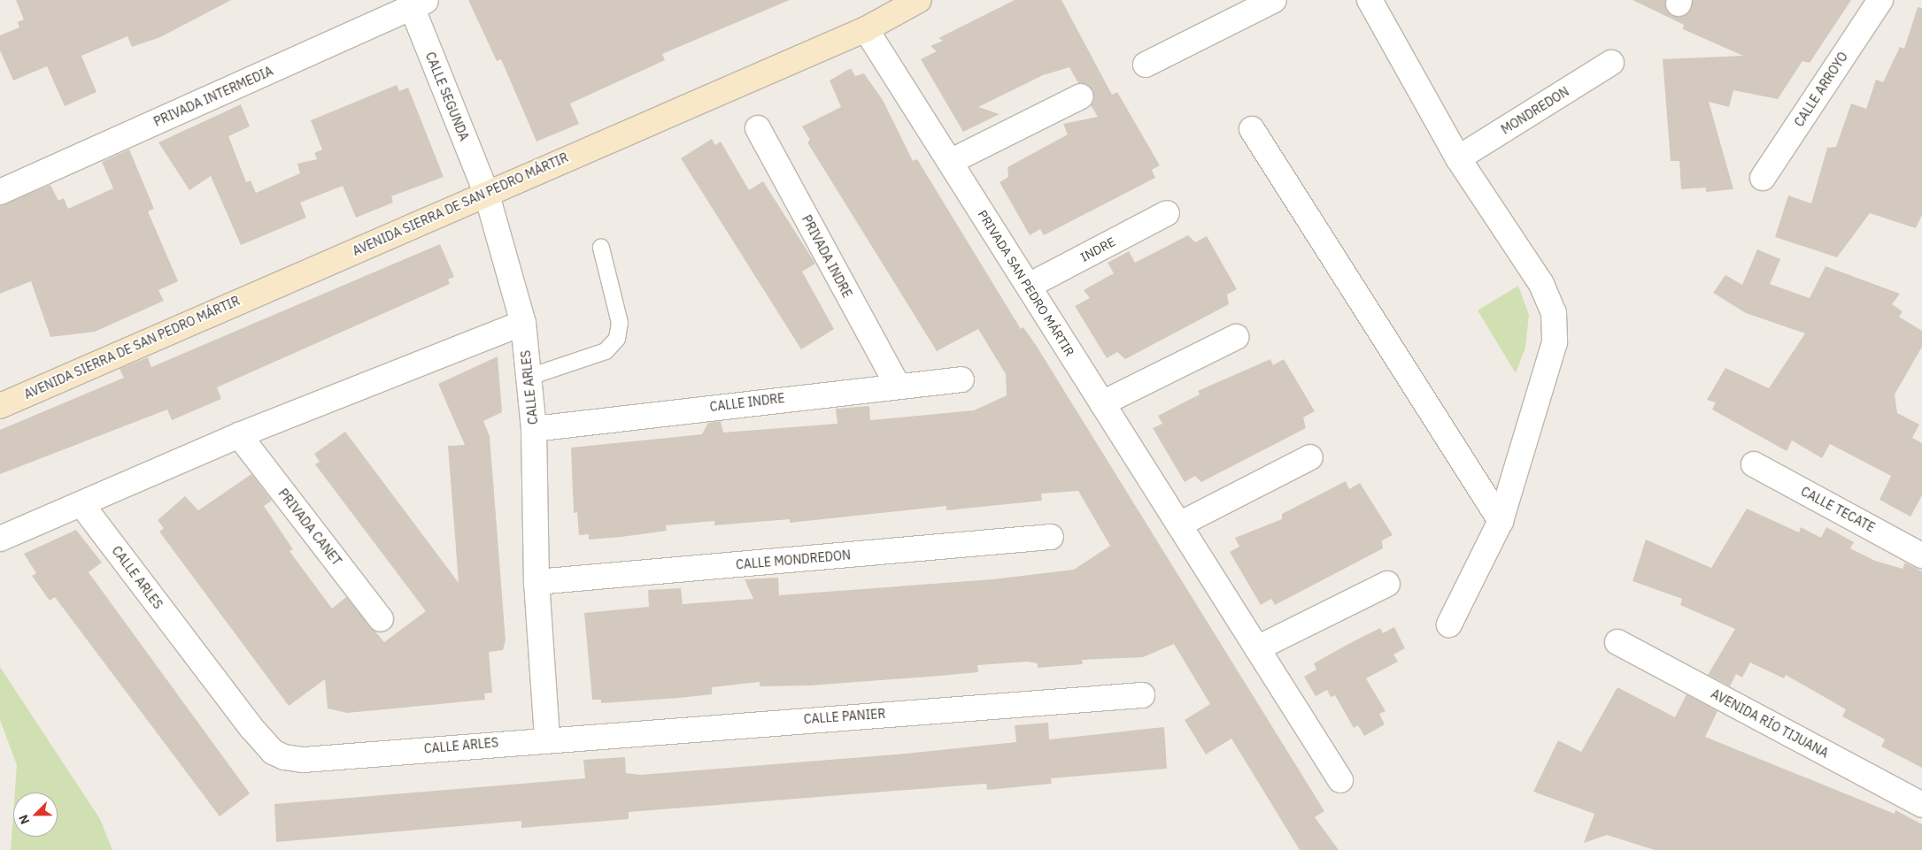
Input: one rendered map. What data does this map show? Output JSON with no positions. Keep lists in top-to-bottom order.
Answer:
{
  "streets": {
    "street": [
      "CALLE ARROYO",
      "PRIVADA INTERMEDIA",
      "CALLE SEGUNDA",
      "MONDREDON",
      "AVENIDA SIERRA DE SAN PEDRO MÁRTIR",
      "INDRE",
      "PRIVADA INDRE",
      "PRIVADA SAN PEDRO MÁRTIR",
      "CALLE ARLES",
      "CALLE INDRE",
      "CALLE TECATE",
      "PRIVADA CANET",
      "CALLE MONDREDON",
      "CALLE PANIER",
      "AVENIDA RÍO TIJUANA"
    ]
  },
  "crossings": [
    ["PRIVADA INTERMEDIA", "CALLE SEGUNDA"],
    ["CALLE SEGUNDA", "AVENIDA SIERRA DE SAN PEDRO MÁRTIR"],
    ["CALLE SEGUNDA", "CALLE ARLES"],
    ["AVENIDA SIERRA DE SAN PEDRO MÁRTIR", "PRIVADA SAN PEDRO MÁRTIR"],
    ["AVENIDA SIERRA DE SAN PEDRO MÁRTIR", "CALLE ARLES"],
    ["INDRE", "PRIVADA SAN PEDRO MÁRTIR"],
    ["PRIVADA INDRE", "CALLE INDRE"],
    ["CALLE ARLES", "CALLE INDRE"],
    ["CALLE ARLES", "CALLE MONDREDON"],
    ["CALLE ARLES", "CALLE PANIER"]
  ],
  "north": "bottom left"
}
